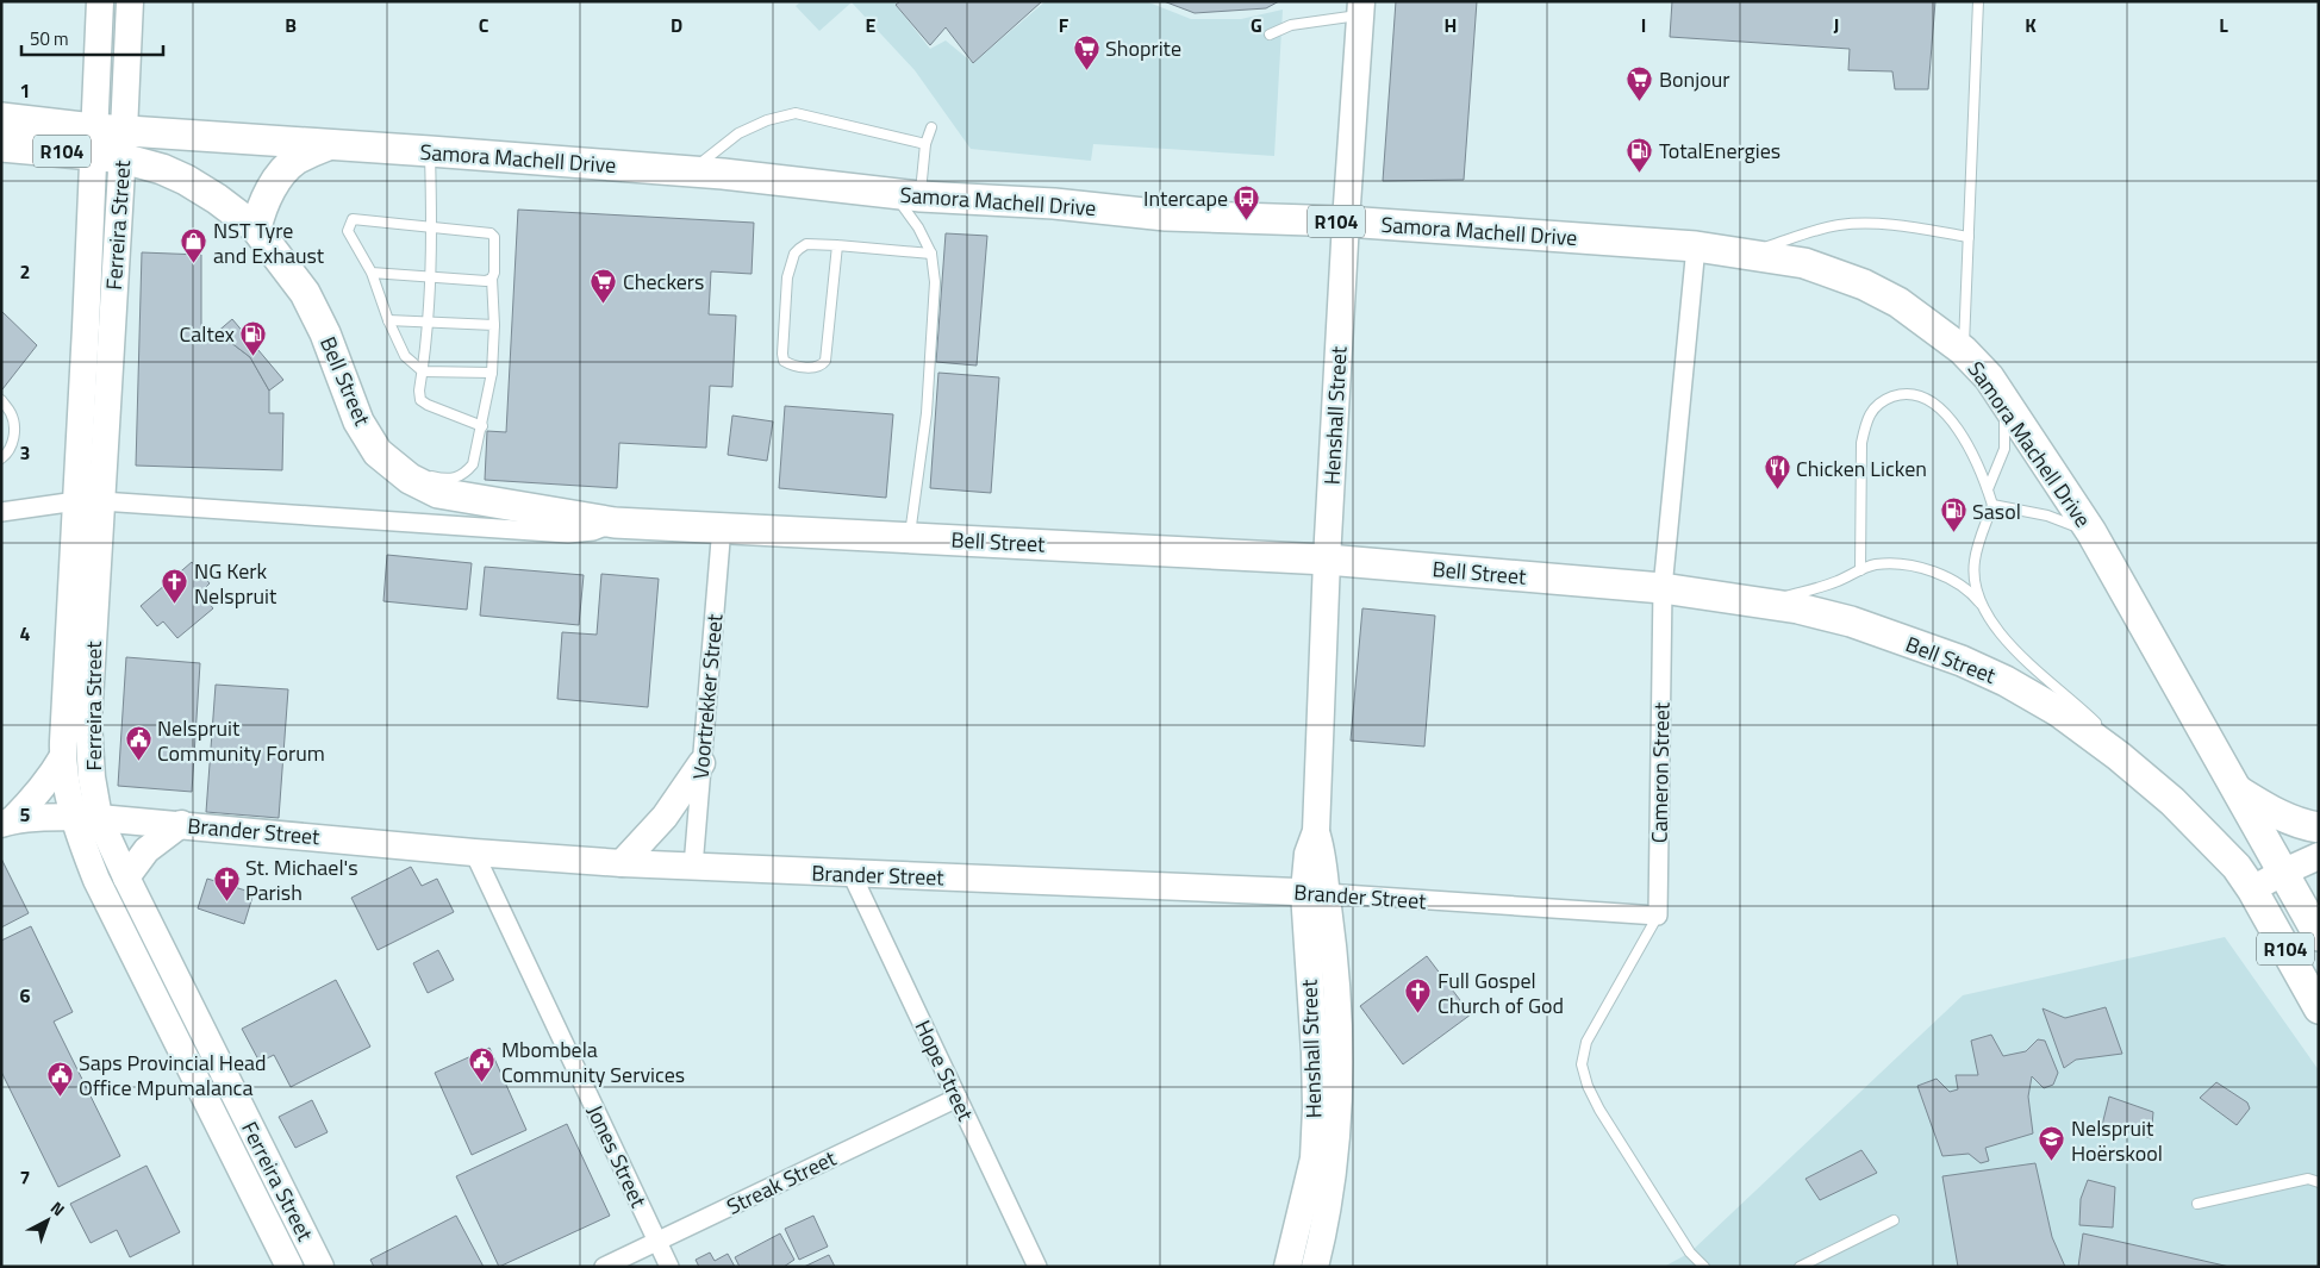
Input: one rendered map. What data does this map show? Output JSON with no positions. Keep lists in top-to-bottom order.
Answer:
{
  "streets": {
    "main road": ["R104", "Samora Machell Drive", "Bell Street"],
    "street": [
      "Ferreira Street",
      "Henshall Street",
      "Voortrekker Street",
      "Cameron Street",
      "Brander Street",
      "Hope Street",
      "Jones Street",
      "Streak Street"
    ]
  },
  "crossings": [
    ["R104", "Bell Street"],
    ["Samora Machell Drive", "Ferreira Street"],
    ["Samora Machell Drive", "Bell Street"],
    ["Samora Machell Drive", "Henshall Street"],
    ["Samora Machell Drive", "Cameron Street"],
    ["Ferreira Street", "Bell Street"],
    ["Ferreira Street", "Brander Street"],
    ["Bell Street", "Henshall Street"],
    ["Bell Street", "Voortrekker Street"],
    ["Bell Street", "Cameron Street"],
    ["Henshall Street", "Brander Street"],
    ["Voortrekker Street", "Brander Street"],
    ["Cameron Street", "Brander Street"],
    ["Brander Street", "Hope Street"],
    ["Brander Street", "Jones Street"],
    ["Hope Street", "Streak Street"],
    ["Jones Street", "Streak Street"]
  ],
  "places": {
    "supermarket": ["Shoprite", "Bonjour", "Checkers"],
    "fuel station": ["TotalEnergies", "Caltex", "Sasol"],
    "bus stop": ["Intercape"],
    "shop": ["NST Tyre and Exhaust"],
    "restaurant": ["Chicken Licken"],
    "church": ["NG Kerk Nelspruit", "St. Michael's Parish", "Full Gospel Church of God"],
    "public building": ["Nelspruit Community Forum", "Mbombela Community Services", "Saps Provincial Head Office Mpumalanca"],
    "school or university": ["Nelspruit Hoërskool"]
  },
  "scale_bar": "50 m",
  "north": "top right",
  "grid": {
    "columns": [
      "B",
      "C",
      "D",
      "E",
      "F",
      "G",
      "H",
      "I",
      "J",
      "K",
      "L"
    ],
    "rows": [
      "1",
      "2",
      "3",
      "4",
      "5",
      "6",
      "7"
    ]
  }
}
